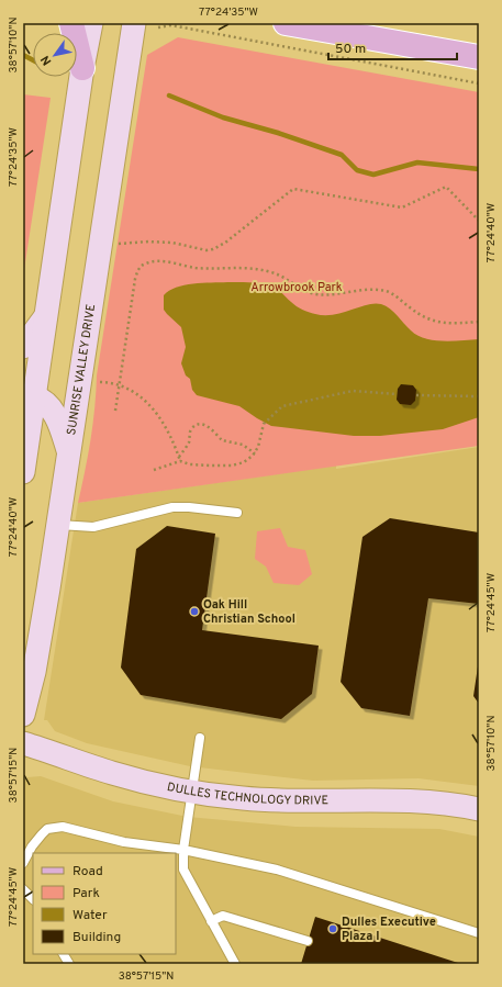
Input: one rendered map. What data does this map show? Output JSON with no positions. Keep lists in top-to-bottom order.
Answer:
{
  "streets": {
    "main road": ["SUNRISE VALLEY DRIVE", "DULLES TECHNOLOGY DRIVE"]
  },
  "parks": ["Arrowbrook Park"],
  "places": ["Oak Hill Christian School", "Dulles Executive Plaza I"],
  "legend": [
    "Road",
    "Park",
    "Water",
    "Building"
  ],
  "scale_bar": "50 m",
  "north": "bottom left",
  "coordinates": [
    "77°24'35\"W",
    "38°57'10\"N",
    "77°24'40\"W",
    "77°24'45\"W",
    "38°57'15\"N"
  ]
}
